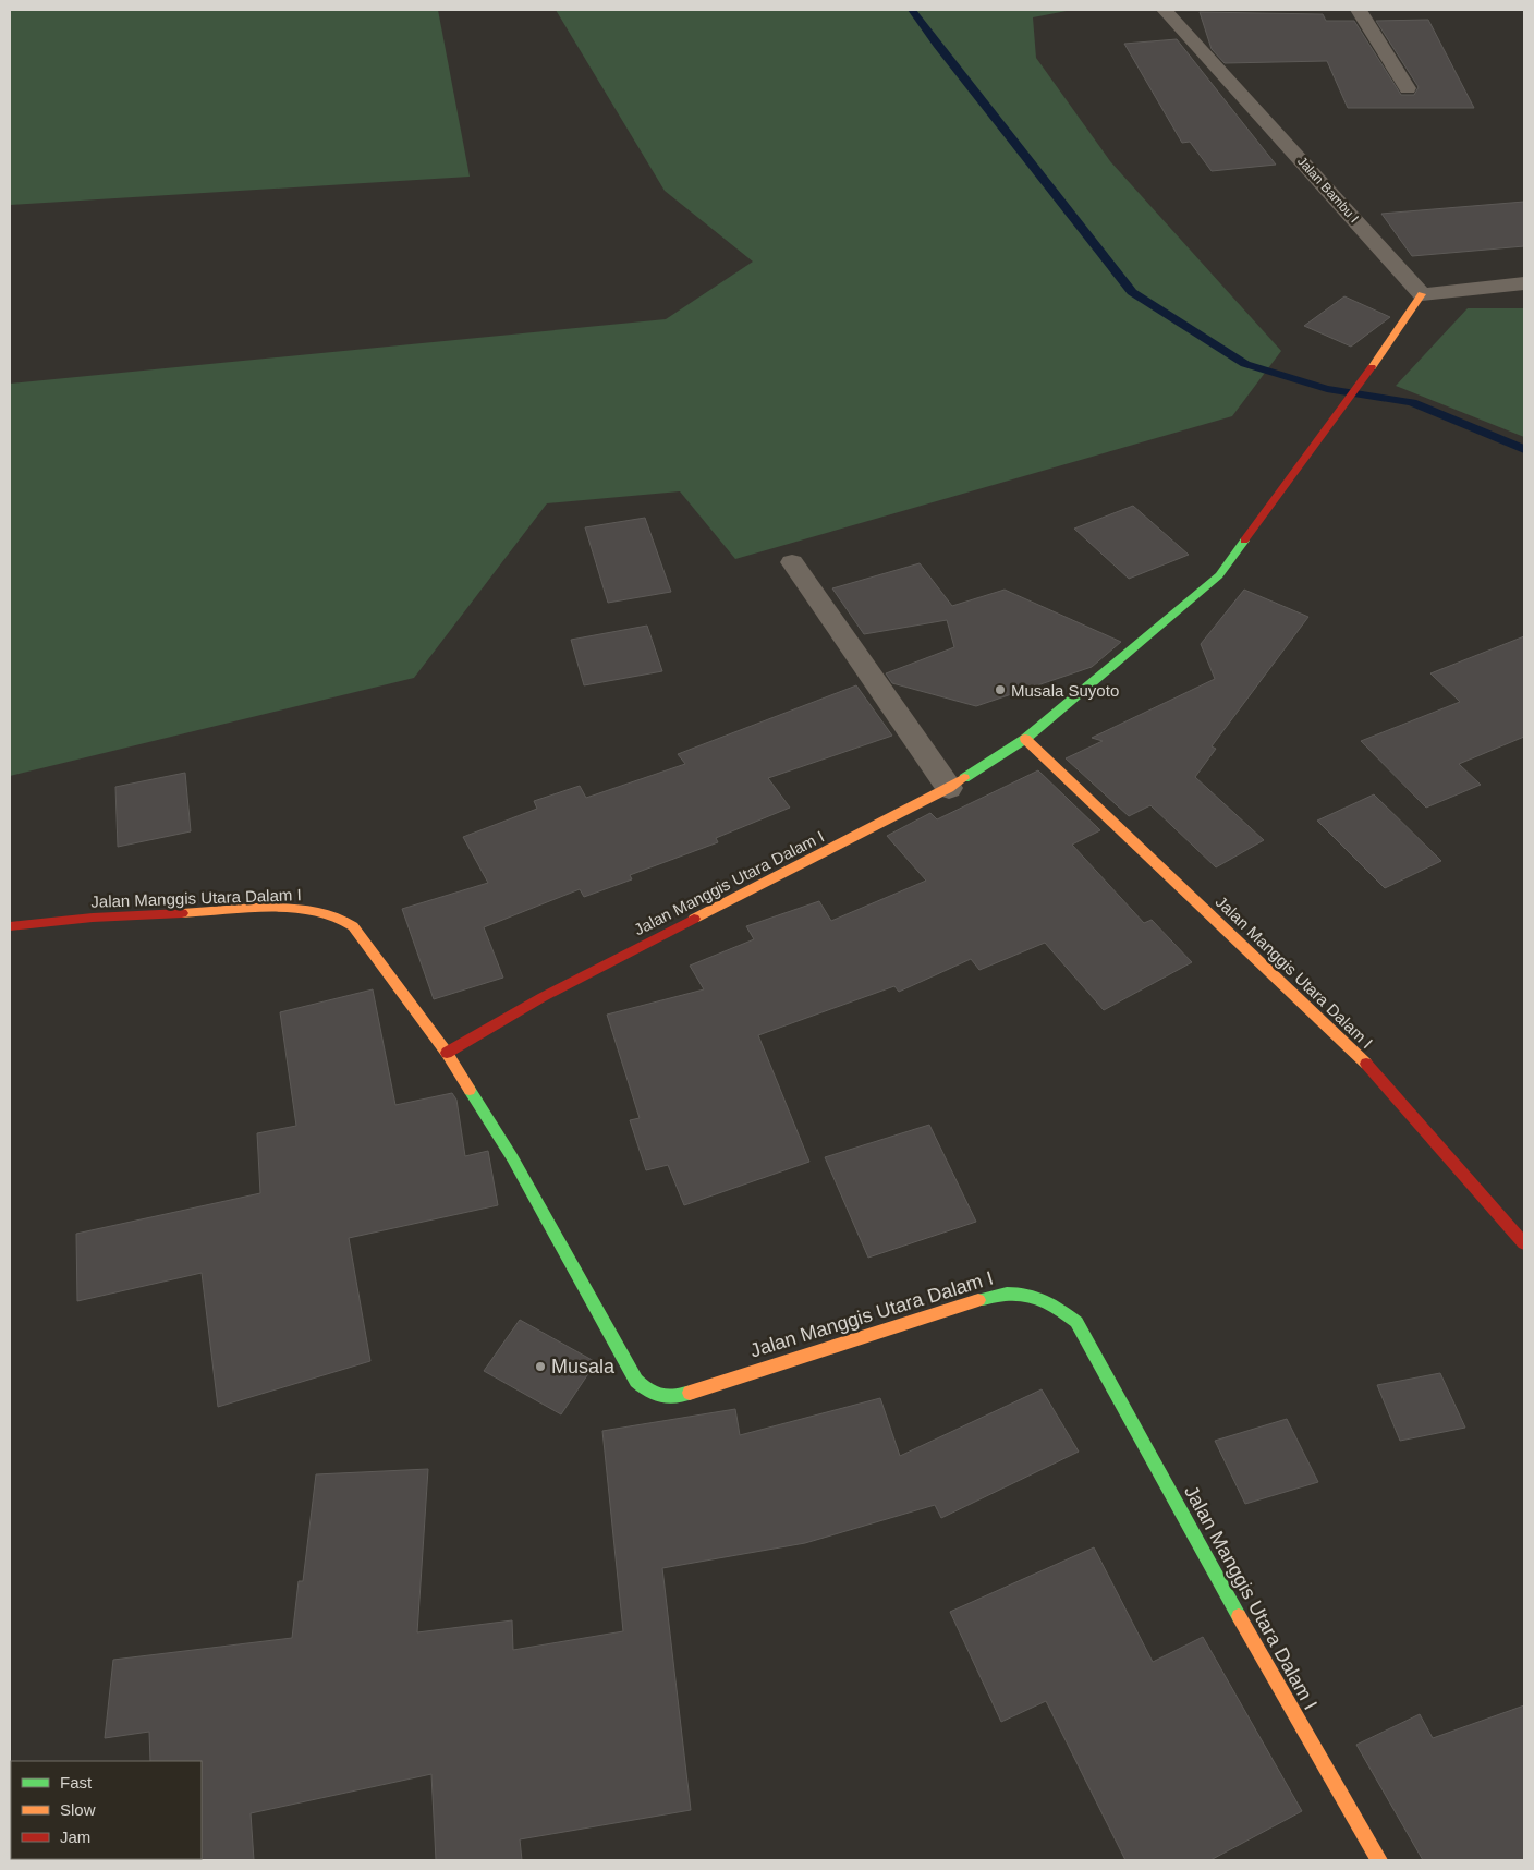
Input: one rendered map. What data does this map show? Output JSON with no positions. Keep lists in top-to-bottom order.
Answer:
{
  "streets": {
    "street": ["Jalan Bambu I", "Jalan Manggis Utara Dalam I"]
  },
  "crossings": [
    ["Jalan Bambu I", "Jalan Manggis Utara Dalam I"]
  ],
  "places": ["Musala Suyoto", "Musala"],
  "legend": ["Fast", "Slow", "Jam"]
}
